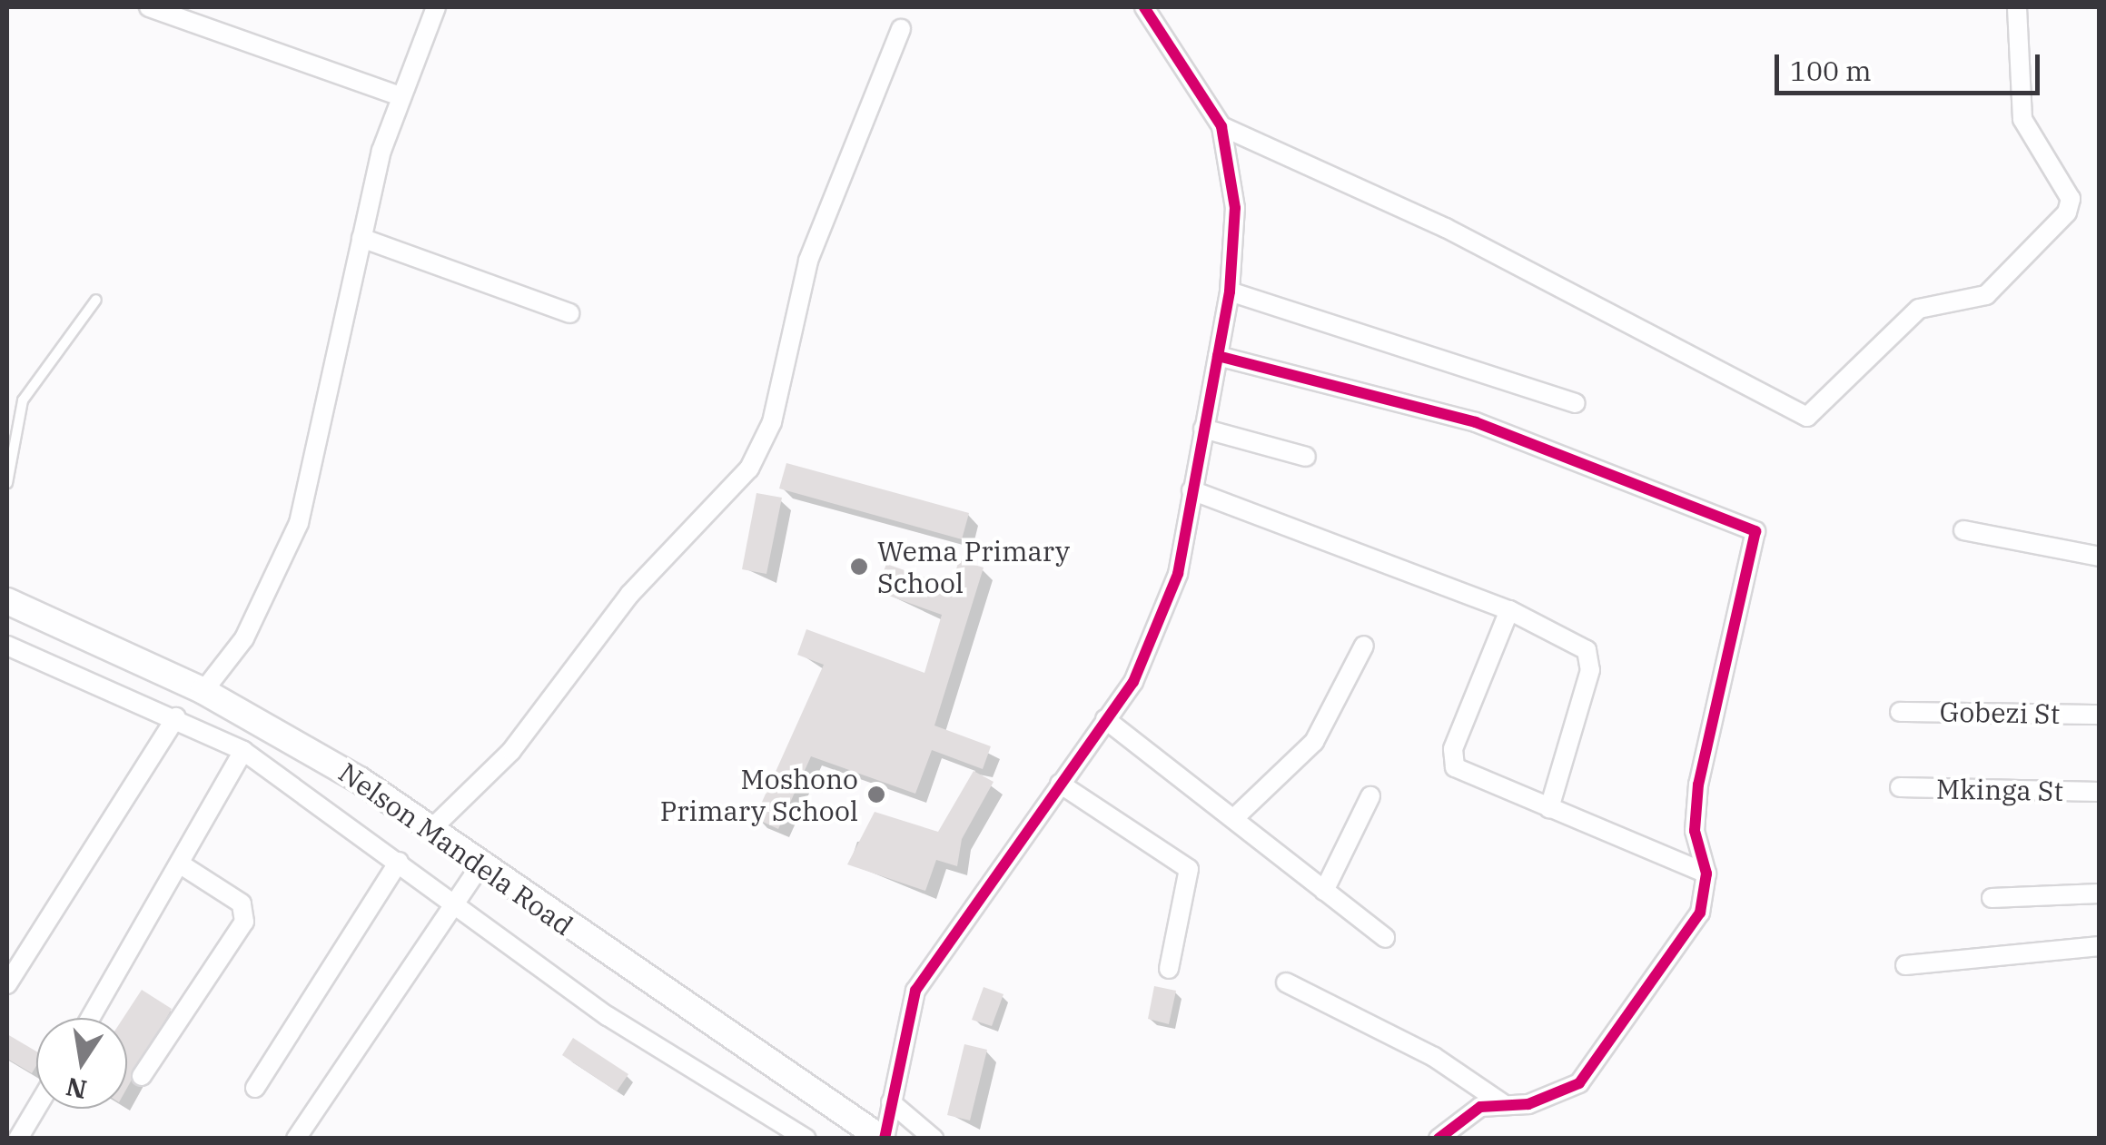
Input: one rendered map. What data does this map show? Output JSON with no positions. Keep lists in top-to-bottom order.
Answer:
{
  "streets": {
    "main road": ["Nelson Mandela Road"],
    "street": ["Gobezi St", "Mkinga St"]
  },
  "places": ["Wema Primary School", "Moshono Primary School"],
  "scale_bar": "100 m",
  "north": "bottom"
}
